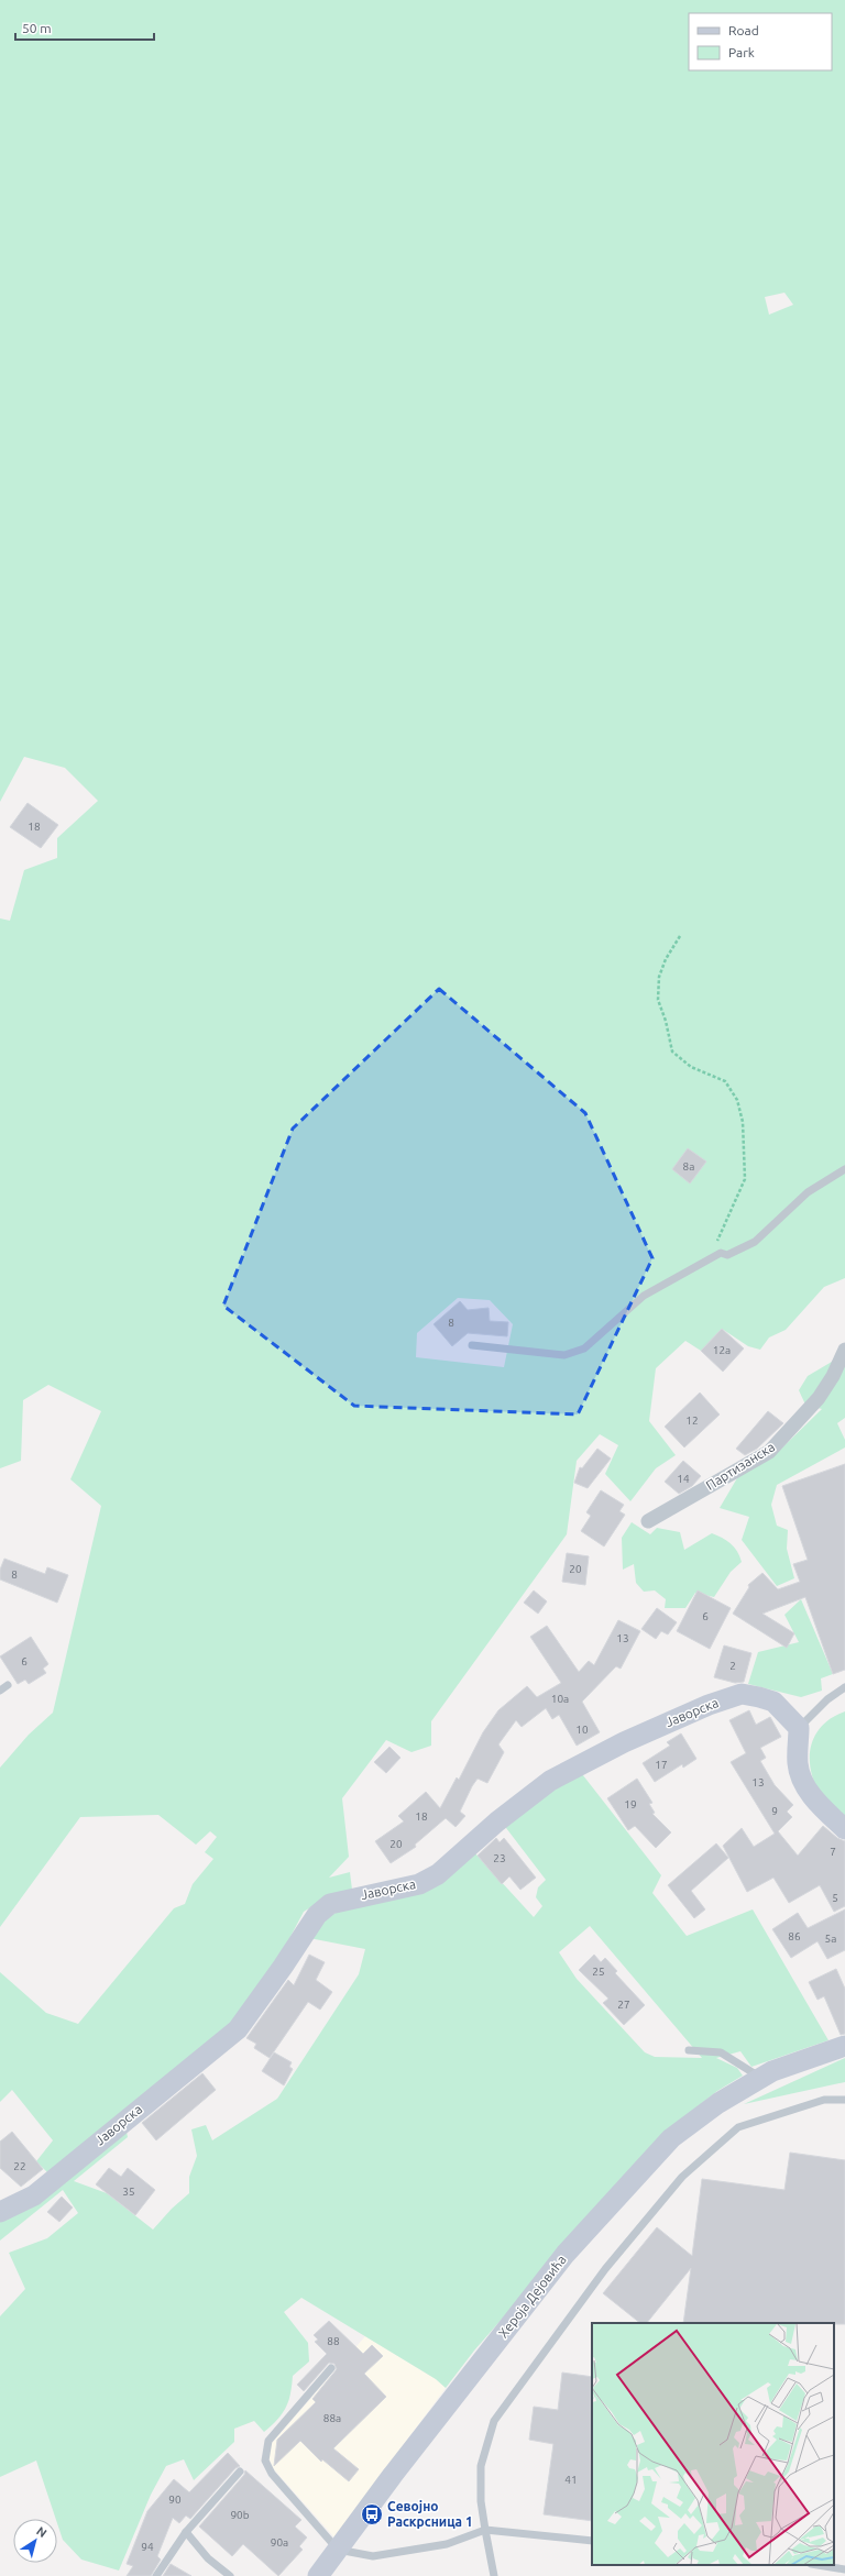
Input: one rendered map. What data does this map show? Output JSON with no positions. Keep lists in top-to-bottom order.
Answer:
{
  "streets": {
    "street": ["Партизанска", "Јаворска", "Хероја Дејовића"]
  },
  "places": {
    "bus stop": ["Севојно Раскрсница 1"]
  },
  "house_numbers": [
    "18",
    "8a",
    "8",
    "12a",
    "12",
    "14",
    "20",
    "8",
    "6",
    "13",
    "6",
    "2",
    "10a",
    "10",
    "17",
    "13",
    "19",
    "9",
    "18",
    "20",
    "7",
    "23",
    "5",
    "86",
    "5a",
    "25",
    "27",
    "22",
    "35",
    "88",
    "88a",
    "41",
    "90",
    "90b",
    "90a",
    "94"
  ],
  "legend": ["Road", "Park"],
  "scale_bar": "50 m",
  "north": "top right"
}
